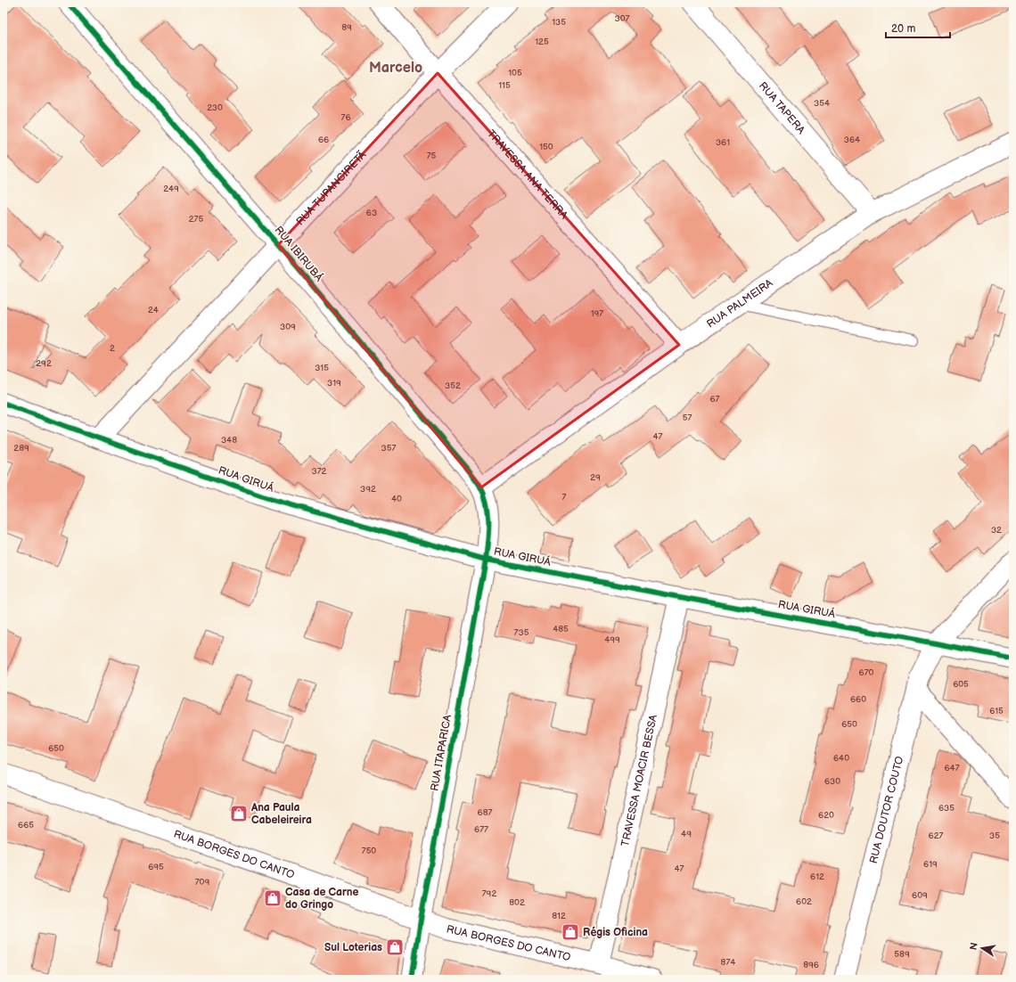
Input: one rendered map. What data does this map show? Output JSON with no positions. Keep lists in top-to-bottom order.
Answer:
{
  "streets": {
    "street": [
      "RUA TAPERA",
      "TRAVESSA ANA TERRA",
      "RUA TUPANCIRETÃ",
      "RUA IBIRUBÁ",
      "RUA PALMEIRA",
      "RUA GIRUÁ",
      "RUA ITAPARICA",
      "TRAVESSA MOACIR BESSA",
      "RUA DOUTOR COUTO",
      "RUA BORGES DO CANTO"
    ]
  },
  "crossings": [
    ["RUA TAPERA", "RUA PALMEIRA"],
    ["TRAVESSA ANA TERRA", "RUA TUPANCIRETÃ"],
    ["TRAVESSA ANA TERRA", "RUA PALMEIRA"],
    ["RUA TUPANCIRETÃ", "RUA IBIRUBÁ"],
    ["RUA TUPANCIRETÃ", "RUA GIRUÁ"],
    ["RUA IBIRUBÁ", "RUA PALMEIRA"],
    ["RUA IBIRUBÁ", "RUA ITAPARICA"],
    ["RUA GIRUÁ", "RUA ITAPARICA"],
    ["RUA GIRUÁ", "TRAVESSA MOACIR BESSA"],
    ["RUA GIRUÁ", "RUA DOUTOR COUTO"],
    ["RUA ITAPARICA", "RUA BORGES DO CANTO"],
    ["TRAVESSA MOACIR BESSA", "RUA BORGES DO CANTO"]
  ],
  "districts": ["Marcelo"],
  "places": {
    "shop": [
      "Ana Paula Cabeleireira",
      "Casa de Carne do Gringo",
      "Régis Oficina",
      "Sul Loterias"
    ]
  },
  "house_numbers": [
    "307",
    "135",
    "89",
    "125",
    "105",
    "115",
    "354",
    "230",
    "76",
    "66",
    "364",
    "361",
    "150",
    "75",
    "249",
    "63",
    "275",
    "24",
    "197",
    "309",
    "2",
    "292",
    "315",
    "319",
    "352",
    "67",
    "57",
    "47",
    "348",
    "289",
    "357",
    "372",
    "29",
    "392",
    "7",
    "40",
    "32",
    "485",
    "735",
    "499",
    "670",
    "605",
    "660",
    "615",
    "650",
    "650",
    "640",
    "647",
    "630",
    "635",
    "687",
    "620",
    "665",
    "677",
    "49",
    "627",
    "35",
    "750",
    "619",
    "695",
    "47",
    "612",
    "709",
    "792",
    "609",
    "602",
    "802",
    "812",
    "589",
    "874",
    "896"
  ],
  "scale_bar": "20 m",
  "north": "left"
}
